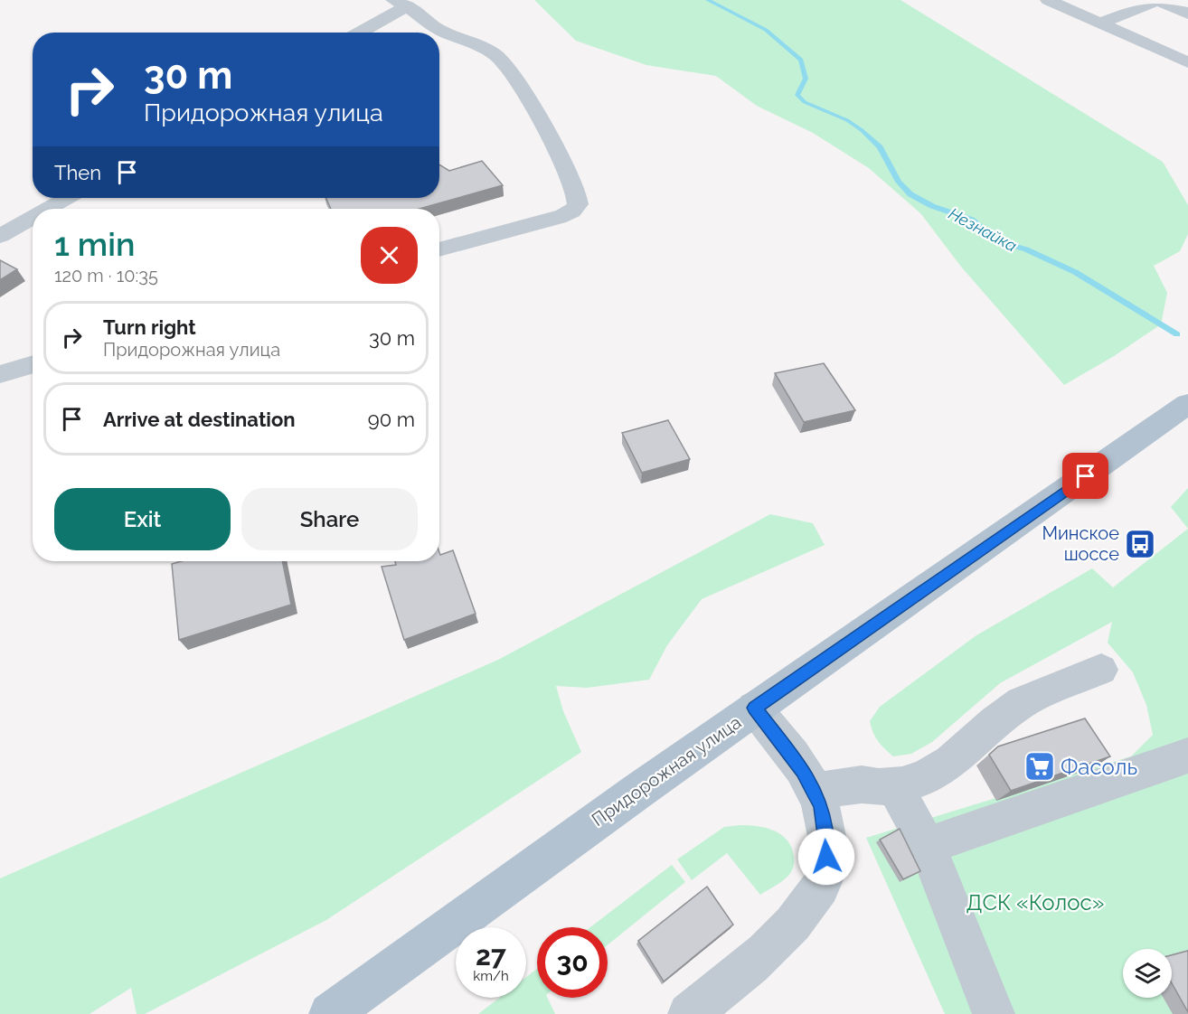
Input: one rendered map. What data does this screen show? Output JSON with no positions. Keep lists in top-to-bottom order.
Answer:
{
  "streets": {
    "main road": ["Придорожная улица"]
  },
  "water": ["Незнайка"],
  "parks": ["ДСК «Колос»"],
  "places": {
    "bus stop": ["Минское шоссе"],
    "supermarket": ["Фасоль"]
  },
  "page": {
    "turn": ["30 m", "Придорожная улица"],
    "then": "Then",
    "heading": ["1 min", "120 m · 10:35"],
    "list": [
      {
        "name": "Turn right",
        "note": "Придорожная улица",
        "value": "30 m"
      },
      {
        "name": "Arrive at destination",
        "value": "90 m"
      }
    ],
    "buttons": ["Exit", "Share"],
    "speed": "27 km/h",
    "limit": "30"
  }
}
